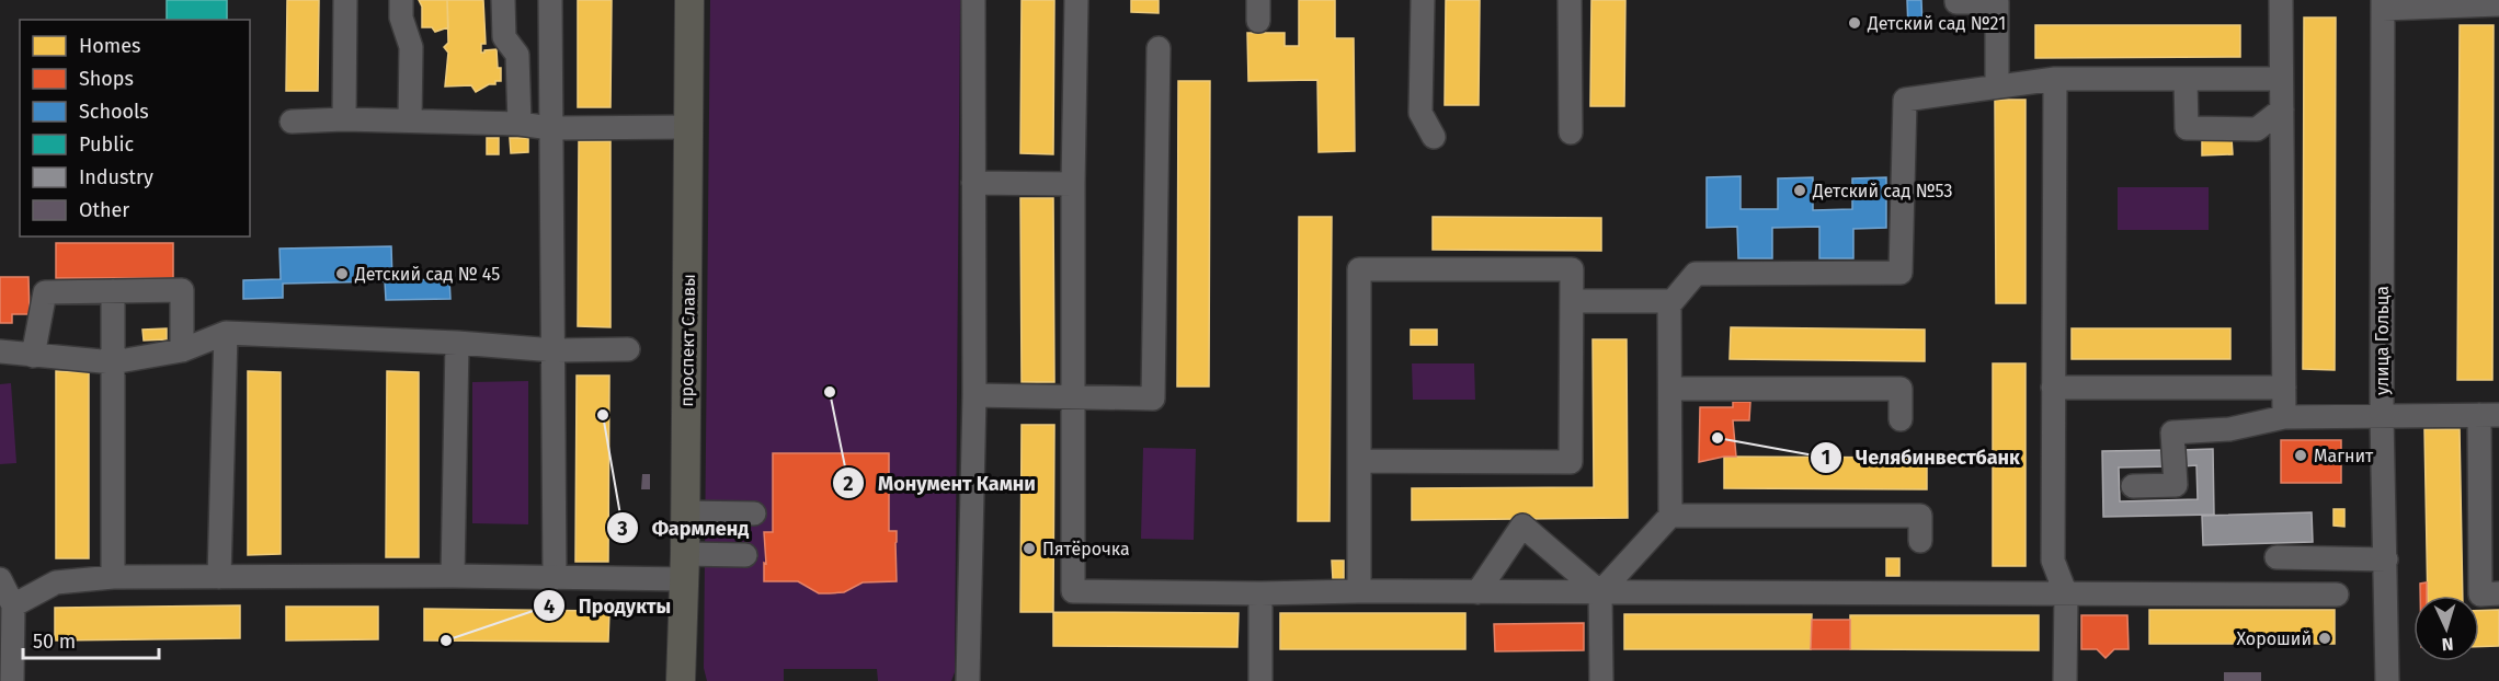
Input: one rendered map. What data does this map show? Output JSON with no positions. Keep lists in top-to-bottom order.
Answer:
{
  "streets": {
    "main road": ["проспект Славы"],
    "street": ["улица Гольца"]
  },
  "places": [
    "Детский сад №21",
    "Детский сад №53",
    "Детский сад № 45",
    "Монумент Камни",
    "Фармленд",
    "Челябинвестбанк",
    "Магнит",
    "Пятёрочка",
    "Хороший",
    "Продукты"
  ],
  "legend": [
    "Homes",
    "Shops",
    "Schools",
    "Public",
    "Industry",
    "Other"
  ],
  "scale_bar": "50 m",
  "north": "bottom"
}
